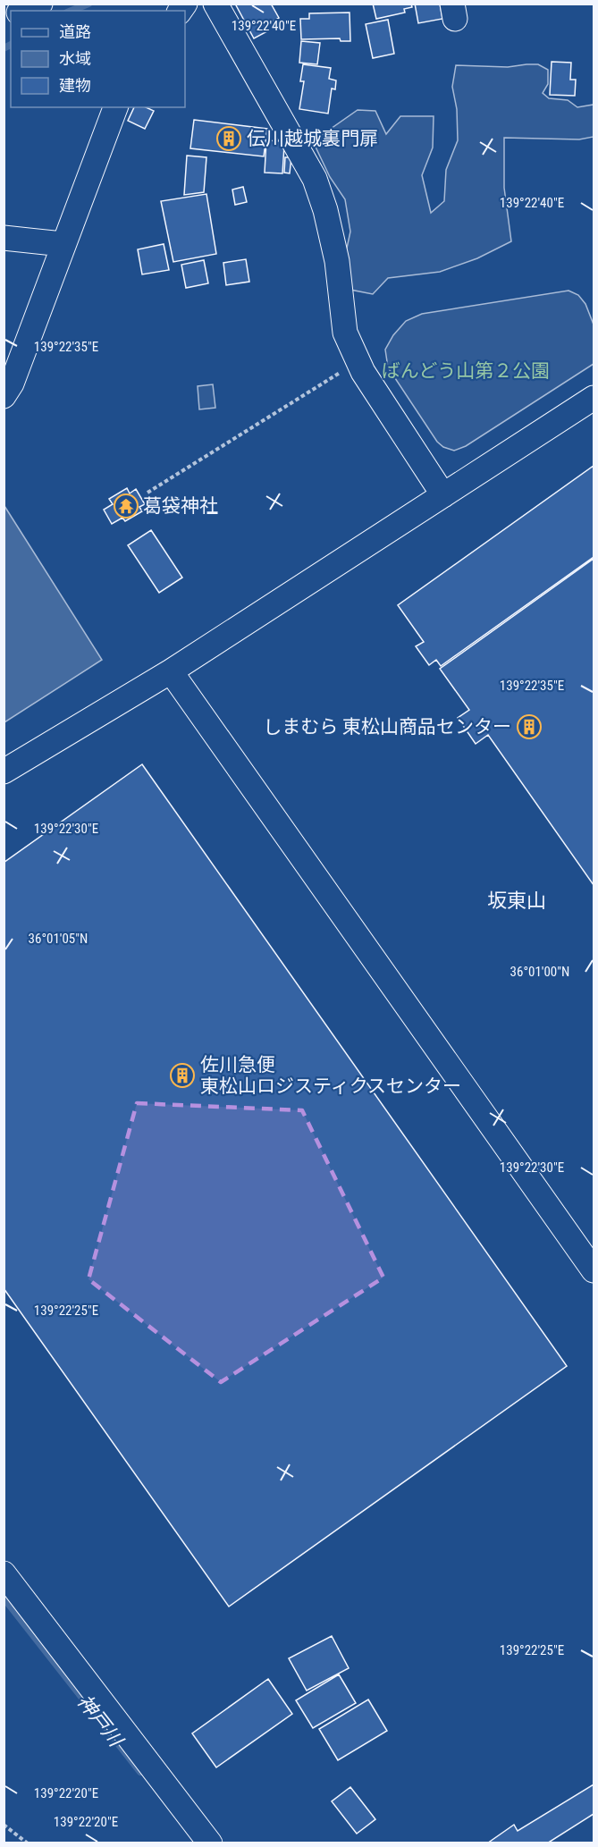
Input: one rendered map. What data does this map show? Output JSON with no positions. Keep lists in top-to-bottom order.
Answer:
{
  "districts": ["坂東山"],
  "water": ["神戸川"],
  "parks": ["ばんどう山第２公園"],
  "places": {
    "building": ["伝川越城裏門扉", "しまむら 東松山商品センター", "佐川急便 東松山ロジスティクスセンター"],
    "temple": ["葛袋神社"]
  },
  "legend": ["道路", "水域", "建物"],
  "coordinates": [
    "139°22'40\"E",
    "139°22'35\"E",
    "139°22'30\"E",
    "36°01'05\"N",
    "36°01'00\"N",
    "139°22'25\"E",
    "139°22'20\"E"
  ]
}
